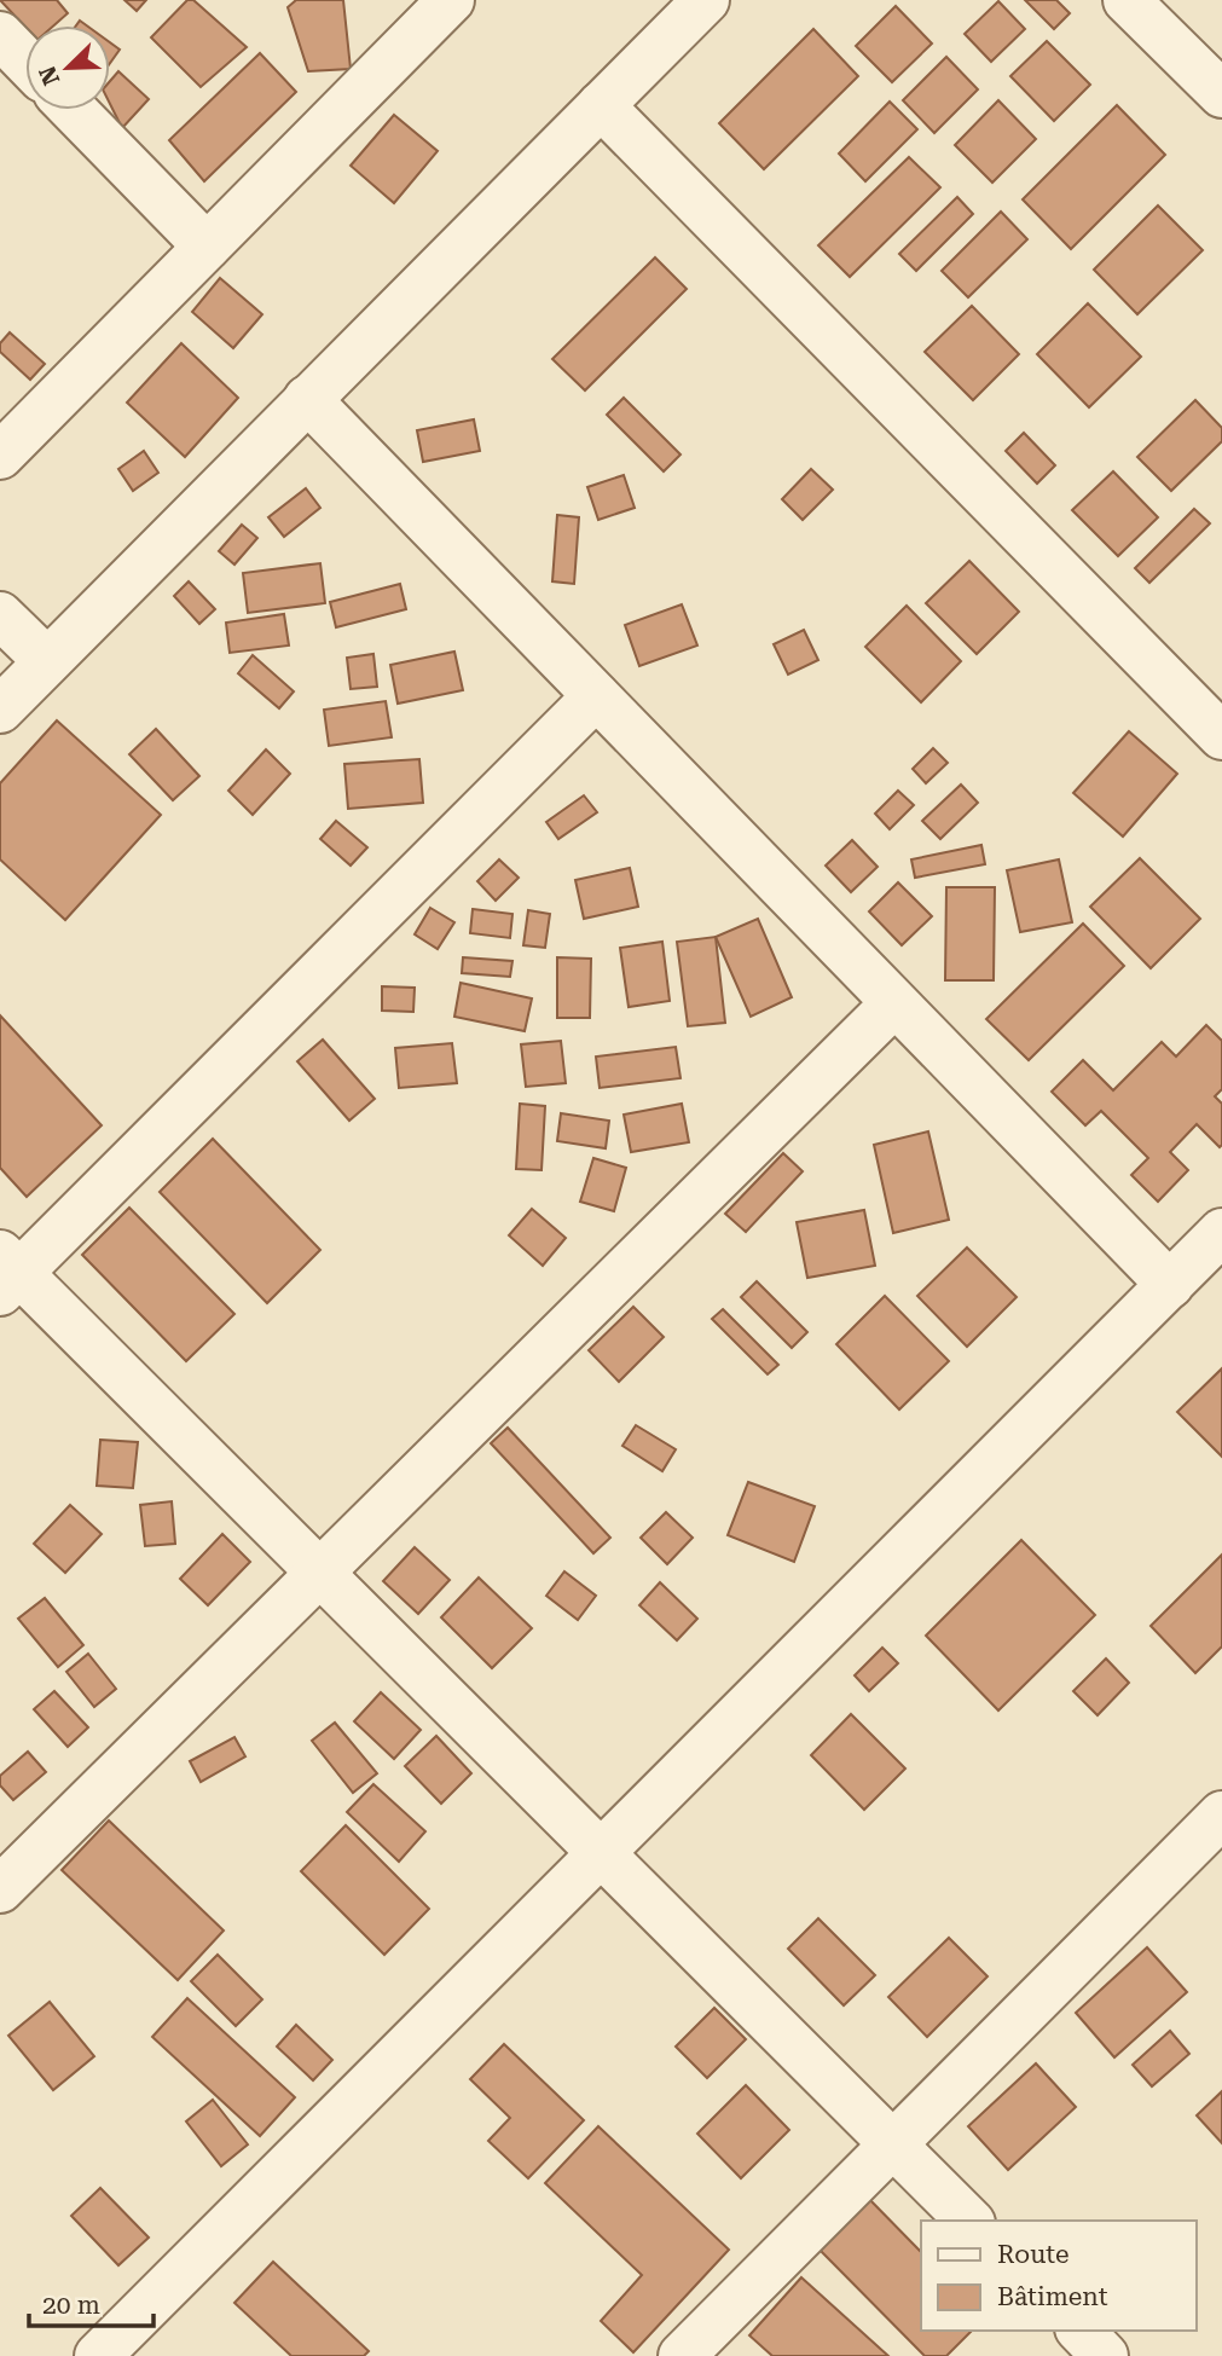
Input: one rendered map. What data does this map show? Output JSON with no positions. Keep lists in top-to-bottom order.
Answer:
{
  "legend": ["Route", "Bâtiment"],
  "scale_bar": "20 m",
  "north": "bottom left"
}
